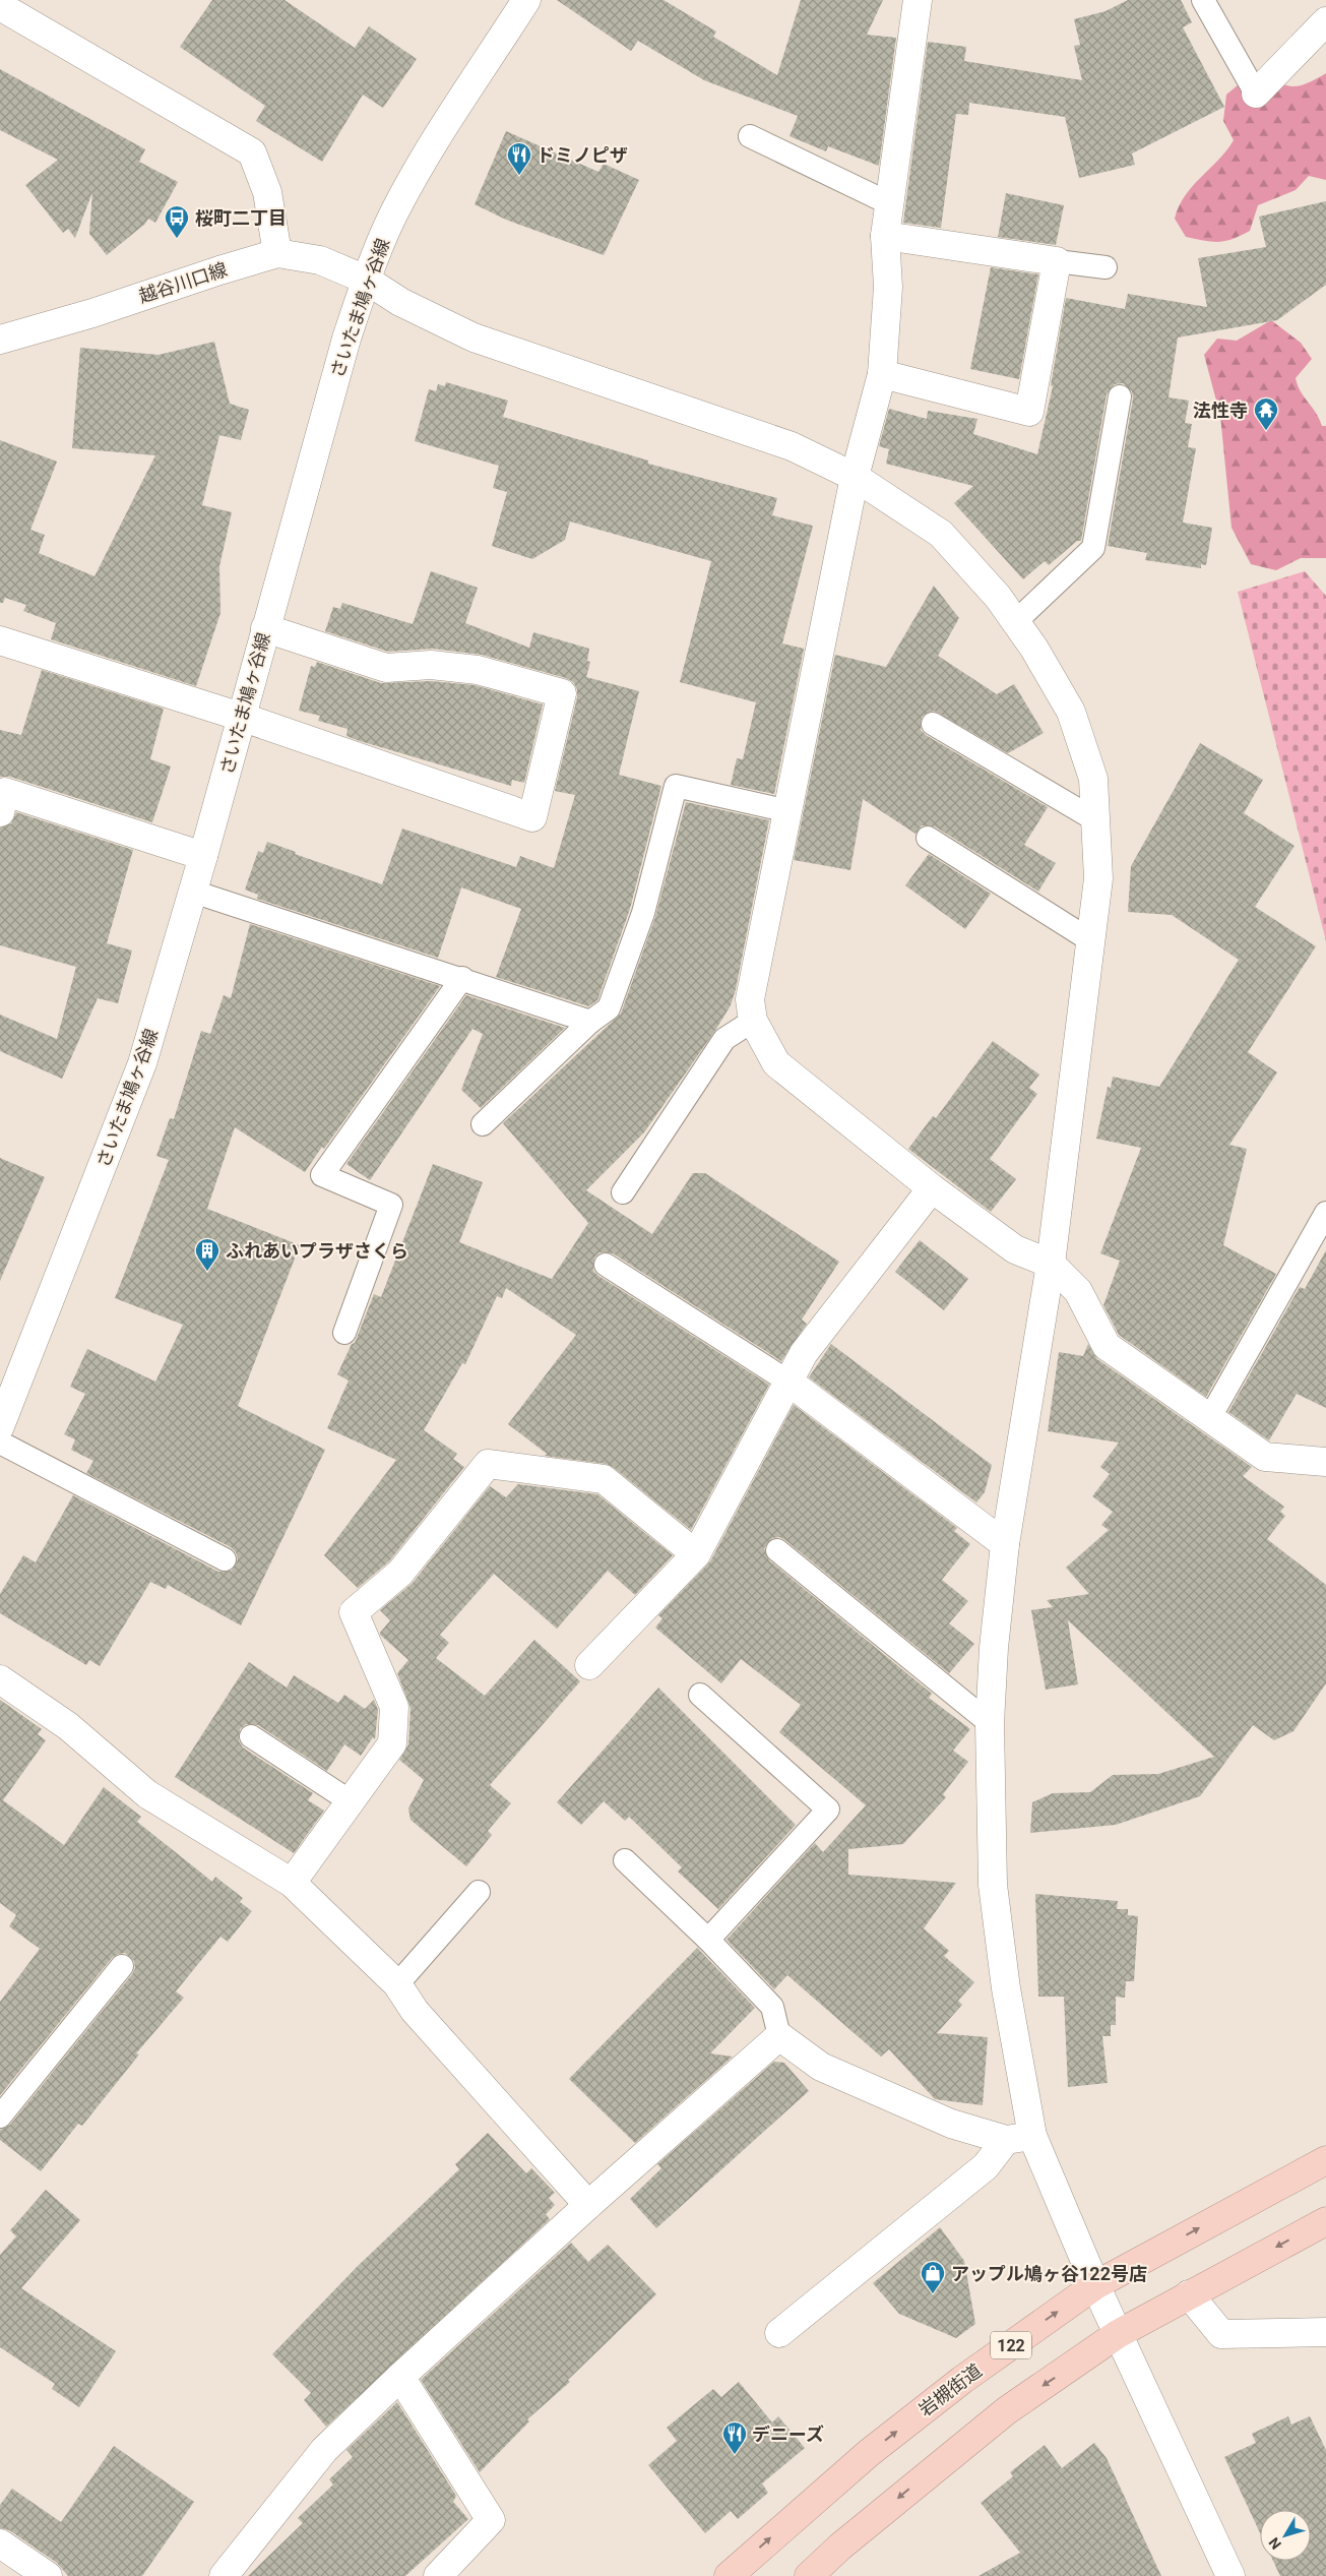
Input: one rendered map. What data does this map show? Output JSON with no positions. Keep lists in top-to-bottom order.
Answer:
{
  "streets": {
    "highway": ["122", "岩槻街道"],
    "street": ["越谷川口線", "さいたま鳩ヶ谷線"]
  },
  "crossings": [
    ["越谷川口線", "さいたま鳩ヶ谷線"],
    ["越谷川口線", "岩槻街道"]
  ],
  "places": {
    "restaurant": ["ドミノピザ", "デニーズ"],
    "bus stop": ["桜町二丁目"],
    "temple": ["法性寺"],
    "building": ["ふれあいプラザさくら"],
    "shop": ["アップル鳩ヶ谷122号店"]
  },
  "north": "bottom left"
}
